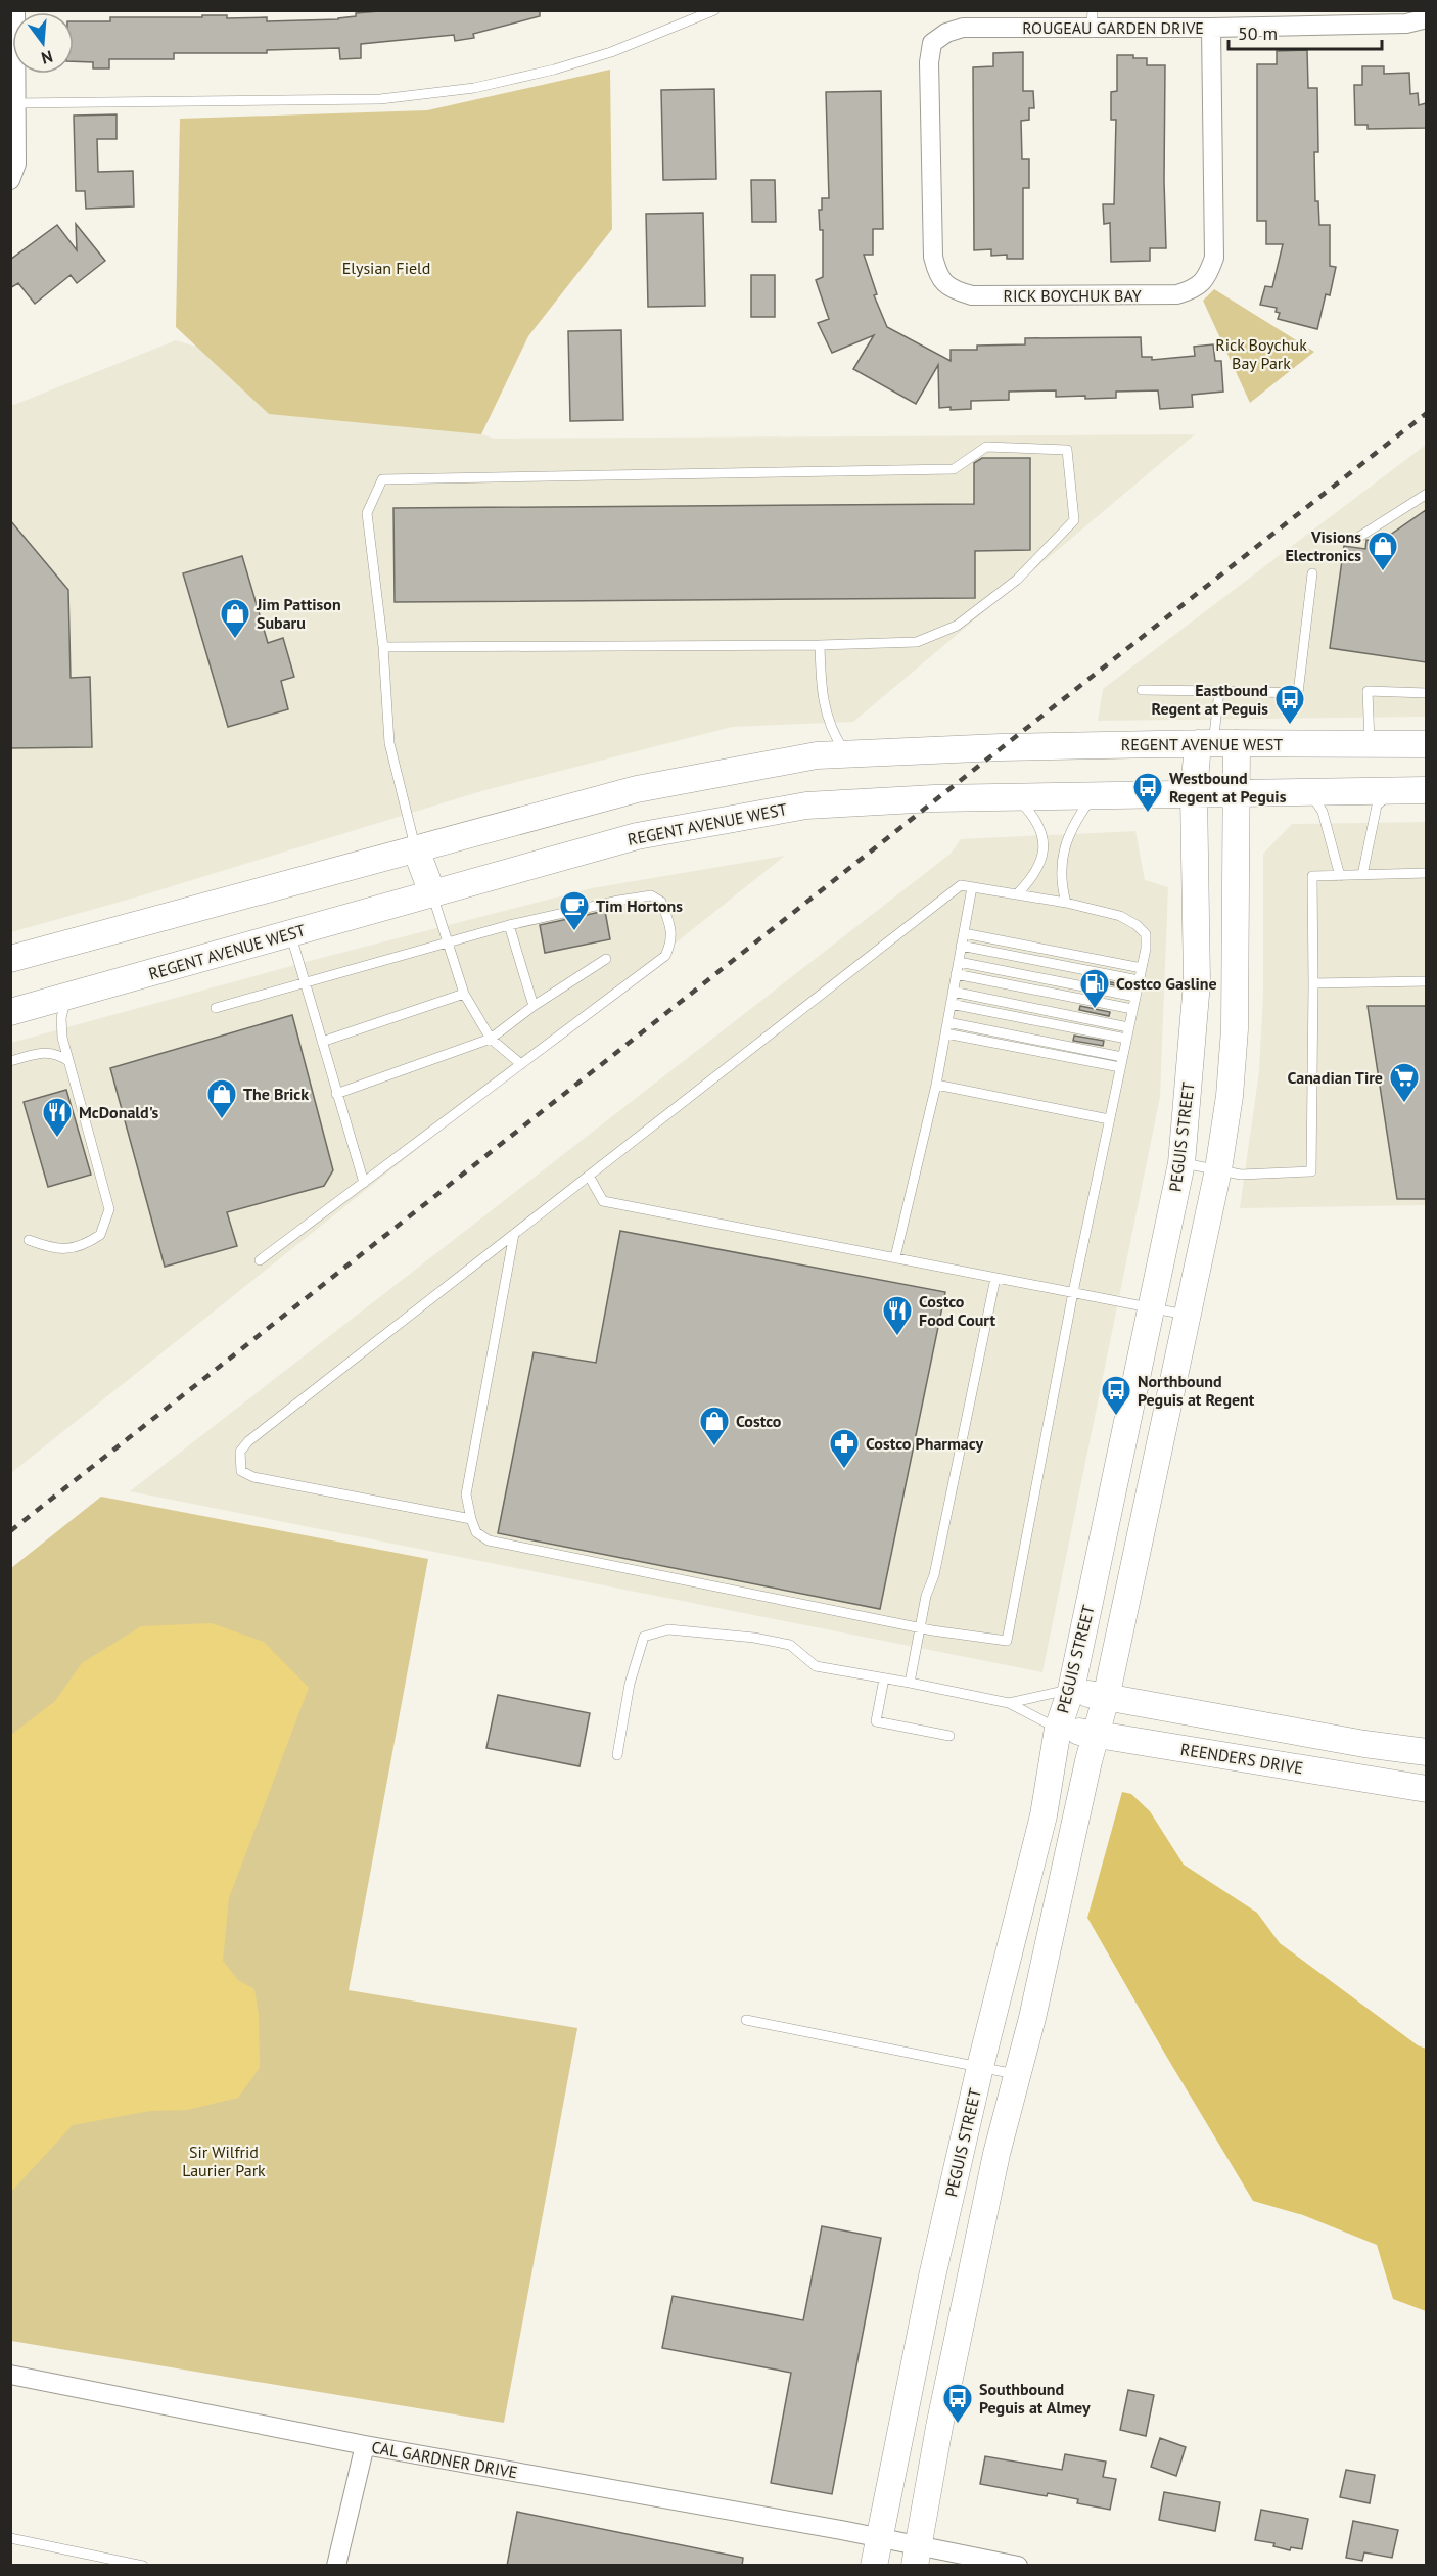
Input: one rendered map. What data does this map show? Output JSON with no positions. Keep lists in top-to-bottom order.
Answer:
{
  "streets": {
    "street": [
      "ROUGEAU GARDEN DRIVE",
      "RICK BOYCHUK BAY",
      "REGENT AVENUE WEST",
      "PEGUIS STREET",
      "REENDERS DRIVE",
      "CAL GARDNER DRIVE"
    ]
  },
  "crossings": [
    ["ROUGEAU GARDEN DRIVE", "RICK BOYCHUK BAY"],
    ["REGENT AVENUE WEST", "PEGUIS STREET"],
    ["PEGUIS STREET", "REENDERS DRIVE"],
    ["PEGUIS STREET", "CAL GARDNER DRIVE"]
  ],
  "parks": ["Elysian Field", "Rick Boychuk Bay Park", "Sir Wilfrid Laurier Park"],
  "places": {
    "shop": [
      "Visions Electronics",
      "Jim Pattison Subaru",
      "The Brick",
      "Costco"
    ],
    "bus stop": [
      "Eastbound Regent at Peguis",
      "Westbound Regent at Peguis",
      "Northbound Peguis at Regent",
      "Southbound Peguis at Almey"
    ],
    "cafe": ["Tim Hortons"],
    "fuel station": ["Costco Gasline"],
    "supermarket": ["Canadian Tire"],
    "restaurant": ["McDonald's", "Costco Food Court"],
    "pharmacy": ["Costco Pharmacy"]
  },
  "scale_bar": "50 m",
  "north": "bottom"
}
